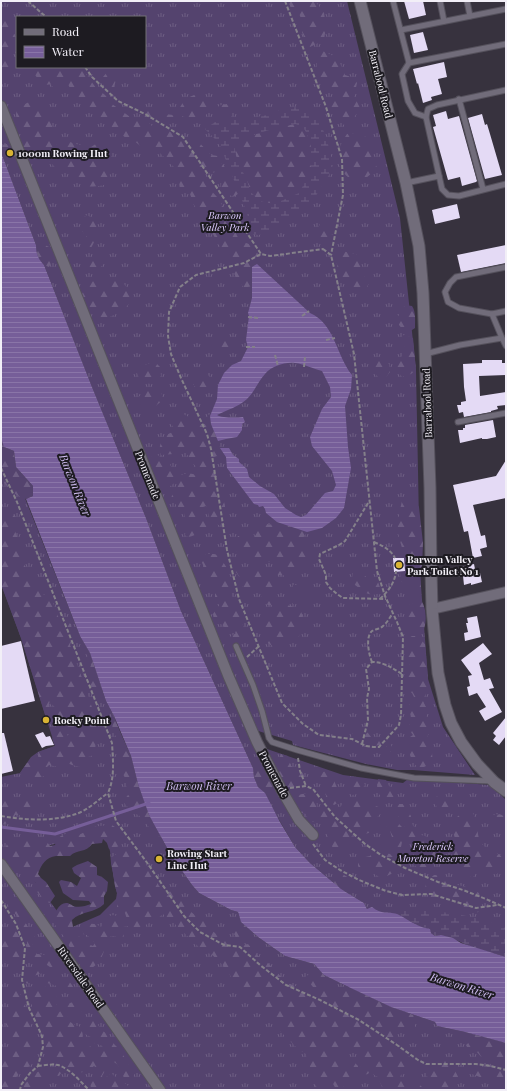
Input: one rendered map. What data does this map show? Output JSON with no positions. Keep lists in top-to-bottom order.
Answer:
{
  "streets": {
    "street": ["Barrabool Road", "Promenade", "Riversdale Road"]
  },
  "crossings": [
    ["Barrabool Road", "Promenade"]
  ],
  "water": ["Barwon River"],
  "parks": ["Barwon Valley Park", "Frederick Moreton Reserve"],
  "places": [
    "1000m Rowing Hut",
    "Barwon Valley Park Toilet No 1",
    "Rocky Point",
    "Rowing Start Line Hut"
  ],
  "legend": ["Road", "Water"]
}
